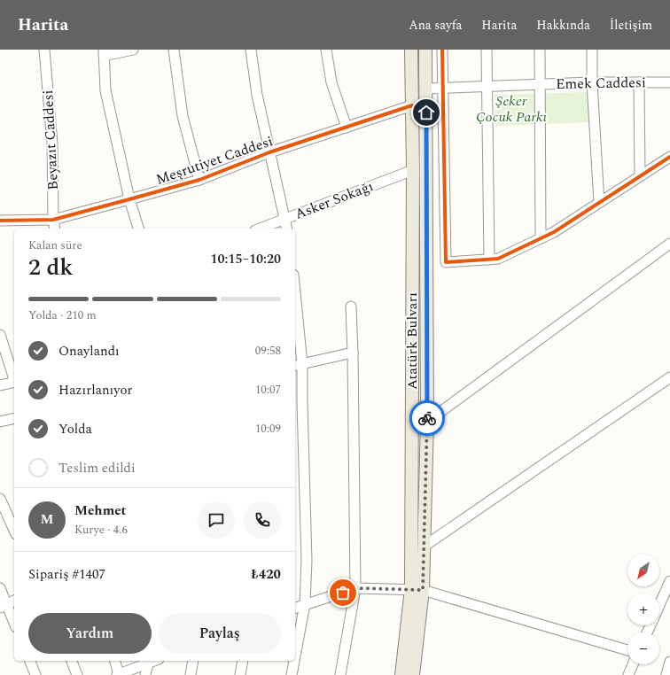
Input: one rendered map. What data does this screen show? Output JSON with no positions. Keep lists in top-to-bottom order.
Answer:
{
  "streets": {
    "main road": ["Atatürk Bulvarı"],
    "street": [
      "Emek Caddesi",
      "Beyazıt Caddesi",
      "Meşrutiyet Caddesi",
      "Asker Sokağı"
    ]
  },
  "crossings": [
    ["Emek Caddesi", "Atatürk Bulvarı"],
    ["Beyazıt Caddesi", "Meşrutiyet Caddesi"],
    ["Meşrutiyet Caddesi", "Atatürk Bulvarı"],
    ["Asker Sokağı", "Atatürk Bulvarı"]
  ],
  "parks": ["Şeker Çocuk Parkı"],
  "north": "bottom left",
  "page": {
    "header": "Harita",
    "nav": [
      "Ana sayfa",
      "Harita",
      "Hakkında",
      "İletişim"
    ],
    "heading": ["2 dk", "Kalan süre", "10:15–10:20"],
    "panel": [
      "Mehmet",
      "Kurye · 4.6",
      "Sipariş #1407",
      "₺420"
    ],
    "bar": "Yolda · 210 m",
    "list": [
      ["Onaylandı", "09:58"],
      ["Hazırlanıyor", "10:07"],
      ["Yolda", "10:09"],
      "Teslim edildi"
    ],
    "round": "M",
    "map_buttons": ["+", "−"],
    "buttons": ["Yardım", "Paylaş"]
  }
}
